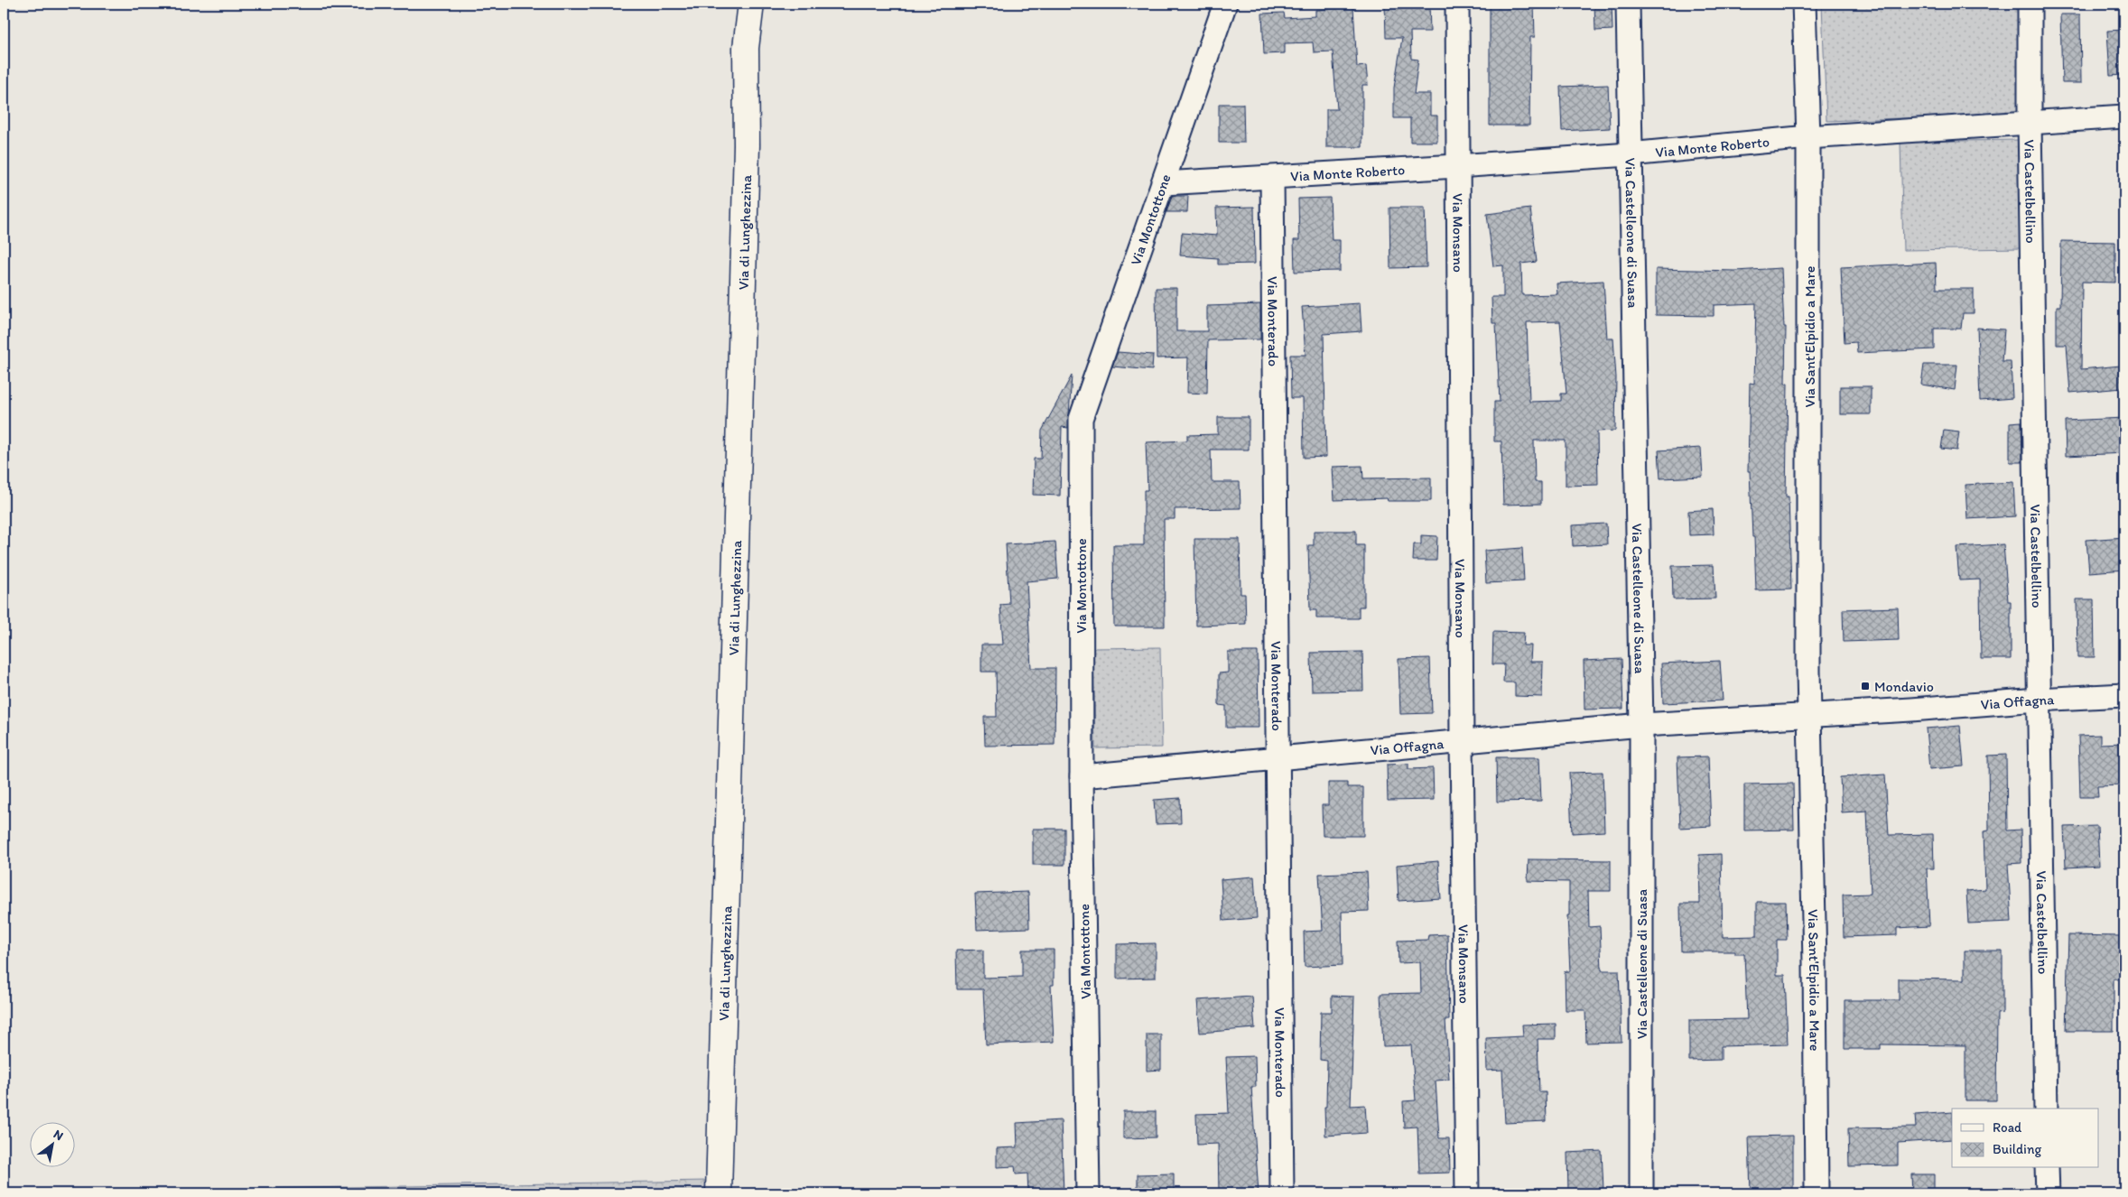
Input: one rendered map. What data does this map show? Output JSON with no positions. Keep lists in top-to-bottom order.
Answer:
{
  "streets": {
    "street": [
      "Via Monte Roberto",
      "Via Castelbellino",
      "Via Montottone",
      "Via di Lunghezzina",
      "Via Monsano",
      "Via Castelleone di Suasa",
      "Via Monterado",
      "Via Sant'Elpidio a Mare",
      "Via Offagna"
    ]
  },
  "crossings": [
    ["Via Monte Roberto", "Via Castelbellino"],
    ["Via Monte Roberto", "Via Montottone"],
    ["Via Monte Roberto", "Via Monsano"],
    ["Via Monte Roberto", "Via Castelleone di Suasa"],
    ["Via Monte Roberto", "Via Monterado"],
    ["Via Monte Roberto", "Via Sant'Elpidio a Mare"],
    ["Via Castelbellino", "Via Offagna"],
    ["Via Montottone", "Via Offagna"],
    ["Via Monsano", "Via Offagna"],
    ["Via Castelleone di Suasa", "Via Offagna"],
    ["Via Monterado", "Via Offagna"],
    ["Via Sant'Elpidio a Mare", "Via Offagna"]
  ],
  "places": {
    "transit": ["Mondavio"]
  },
  "legend": ["Road", "Building"],
  "north": "top right"
}
